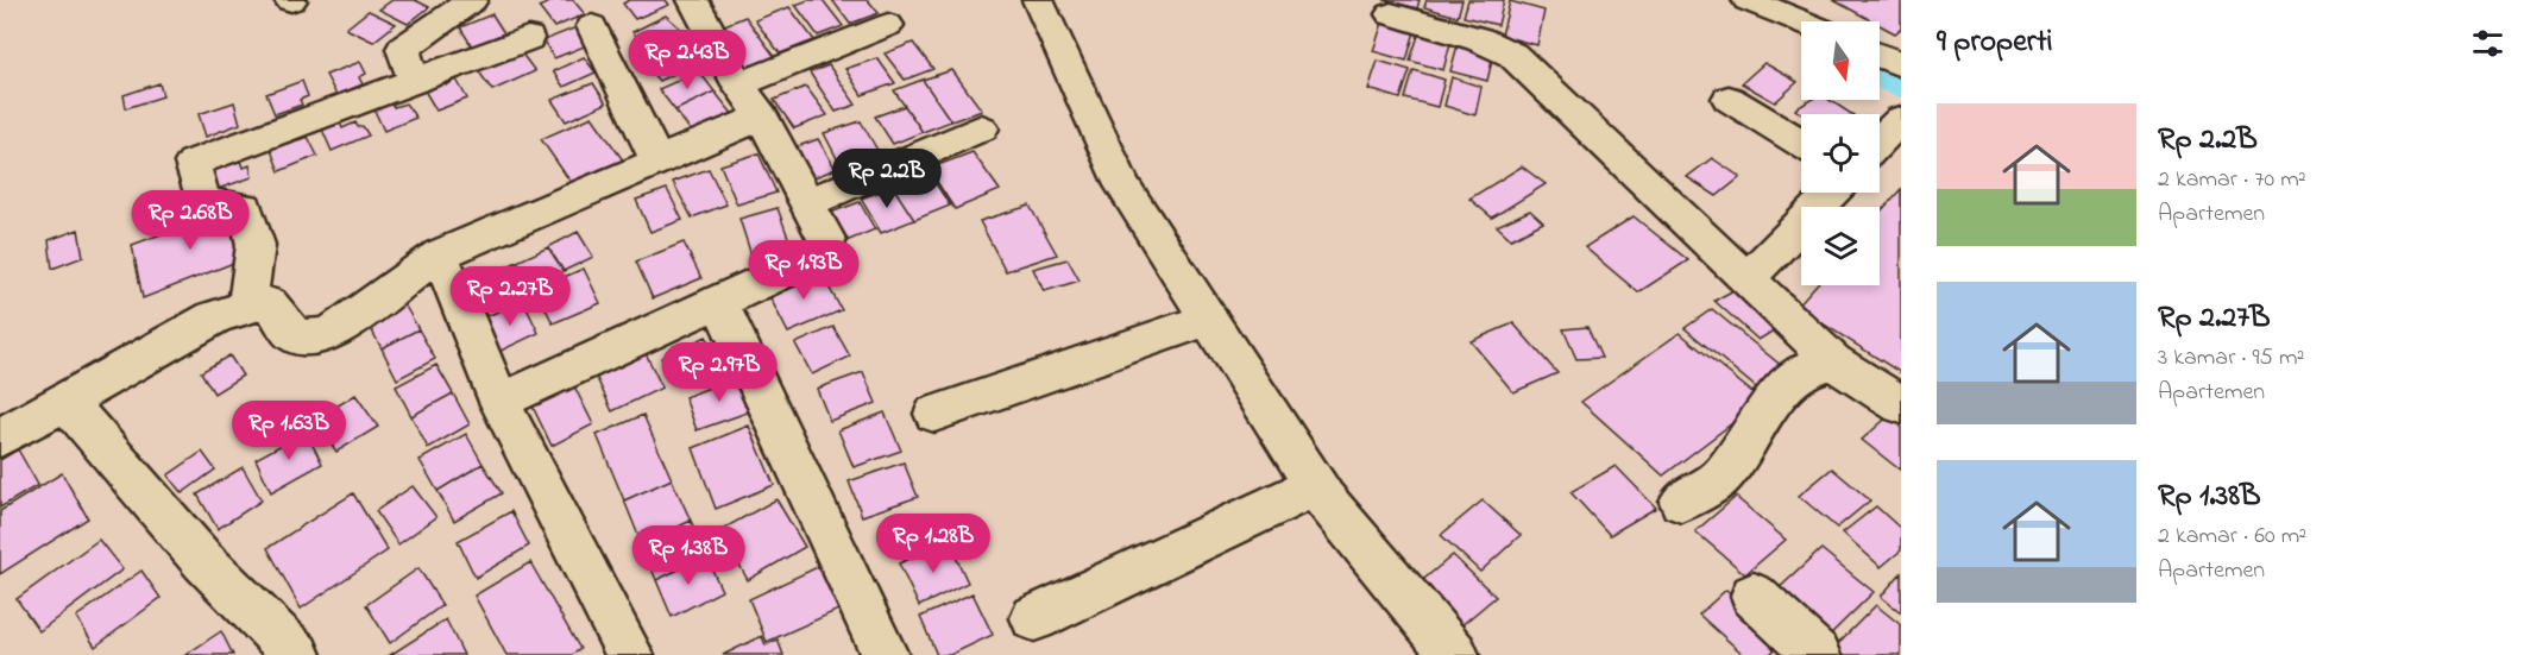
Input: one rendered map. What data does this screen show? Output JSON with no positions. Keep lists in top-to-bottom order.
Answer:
{
  "north": "bottom",
  "page": {
    "heading": "9 properti",
    "price": [
      "Rp 2.43B",
      "Rp 2.2B",
      "Rp 2.68B",
      "Rp 1.93B",
      "Rp 2.27B",
      "Rp 2.97B",
      "Rp 1.63B",
      "Rp 1.28B",
      "Rp 1.38B"
    ],
    "list": [
      {
        "name": "Rp 2.2B",
        "note": "2 kamar · 70 m² · Apartemen"
      },
      {
        "name": "Rp 2.27B",
        "note": "3 kamar · 95 m² · Apartemen"
      },
      {
        "name": "Rp 1.38B",
        "note": "2 kamar · 60 m² · Apartemen"
      }
    ]
  }
}
